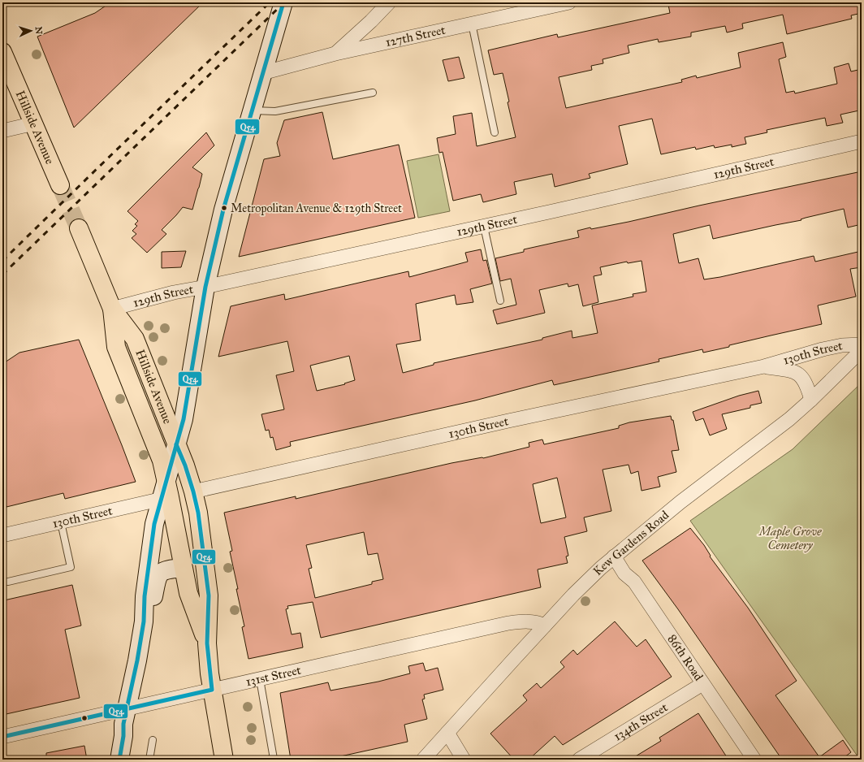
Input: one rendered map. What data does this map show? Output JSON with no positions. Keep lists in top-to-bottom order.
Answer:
{
  "streets": {
    "main road": ["Hillside Avenue"],
    "street": [
      "127th Street",
      "129th Street",
      "130th Street",
      "Kew Gardens Road",
      "86th Road",
      "131st Street",
      "134th Street"
    ]
  },
  "crossings": [
    ["Hillside Avenue", "129th Street"],
    ["Hillside Avenue", "130th Street"],
    ["Hillside Avenue", "131st Street"],
    ["130th Street", "Kew Gardens Road"],
    ["Kew Gardens Road", "86th Road"],
    ["Kew Gardens Road", "131st Street"],
    ["86th Road", "134th Street"]
  ],
  "parks": ["Maple Grove Cemetery"],
  "places": ["Metropolitan Avenue & 129th Street"],
  "lines": ["transit line Q54"],
  "north": "right"
}
